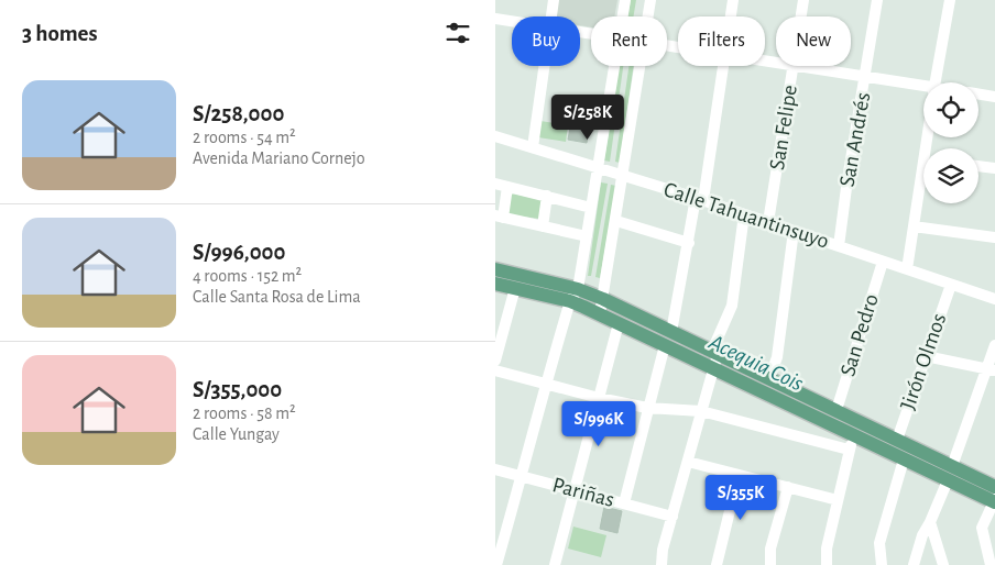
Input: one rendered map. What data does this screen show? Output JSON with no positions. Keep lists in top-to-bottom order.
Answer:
{
  "streets": {
    "street": [
      "San Felipe",
      "San Andrés",
      "Calle Tahuantinsuyo",
      "San Pedro",
      "Jirón Olmos",
      "Pariñas"
    ]
  },
  "crossings": [
    ["San Felipe", "Calle Tahuantinsuyo"],
    ["San Andrés", "Calle Tahuantinsuyo"],
    ["Calle Tahuantinsuyo", "San Pedro"],
    ["Calle Tahuantinsuyo", "Jirón Olmos"]
  ],
  "water": ["Acequia Cois"],
  "page": {
    "heading": "3 homes",
    "chip": [
      "Buy",
      "Rent",
      "Filters",
      "New"
    ],
    "list": [
      {
        "name": "S/258,000",
        "note": "2 rooms · 54 m² · Avenida Mariano Cornejo"
      },
      {
        "name": "S/996,000",
        "note": "4 rooms · 152 m² · Calle Santa Rosa de Lima"
      },
      {
        "name": "S/355,000",
        "note": "2 rooms · 58 m² · Calle Yungay"
      }
    ],
    "price": ["S/258K", "S/996K", "S/355K"]
  }
}
